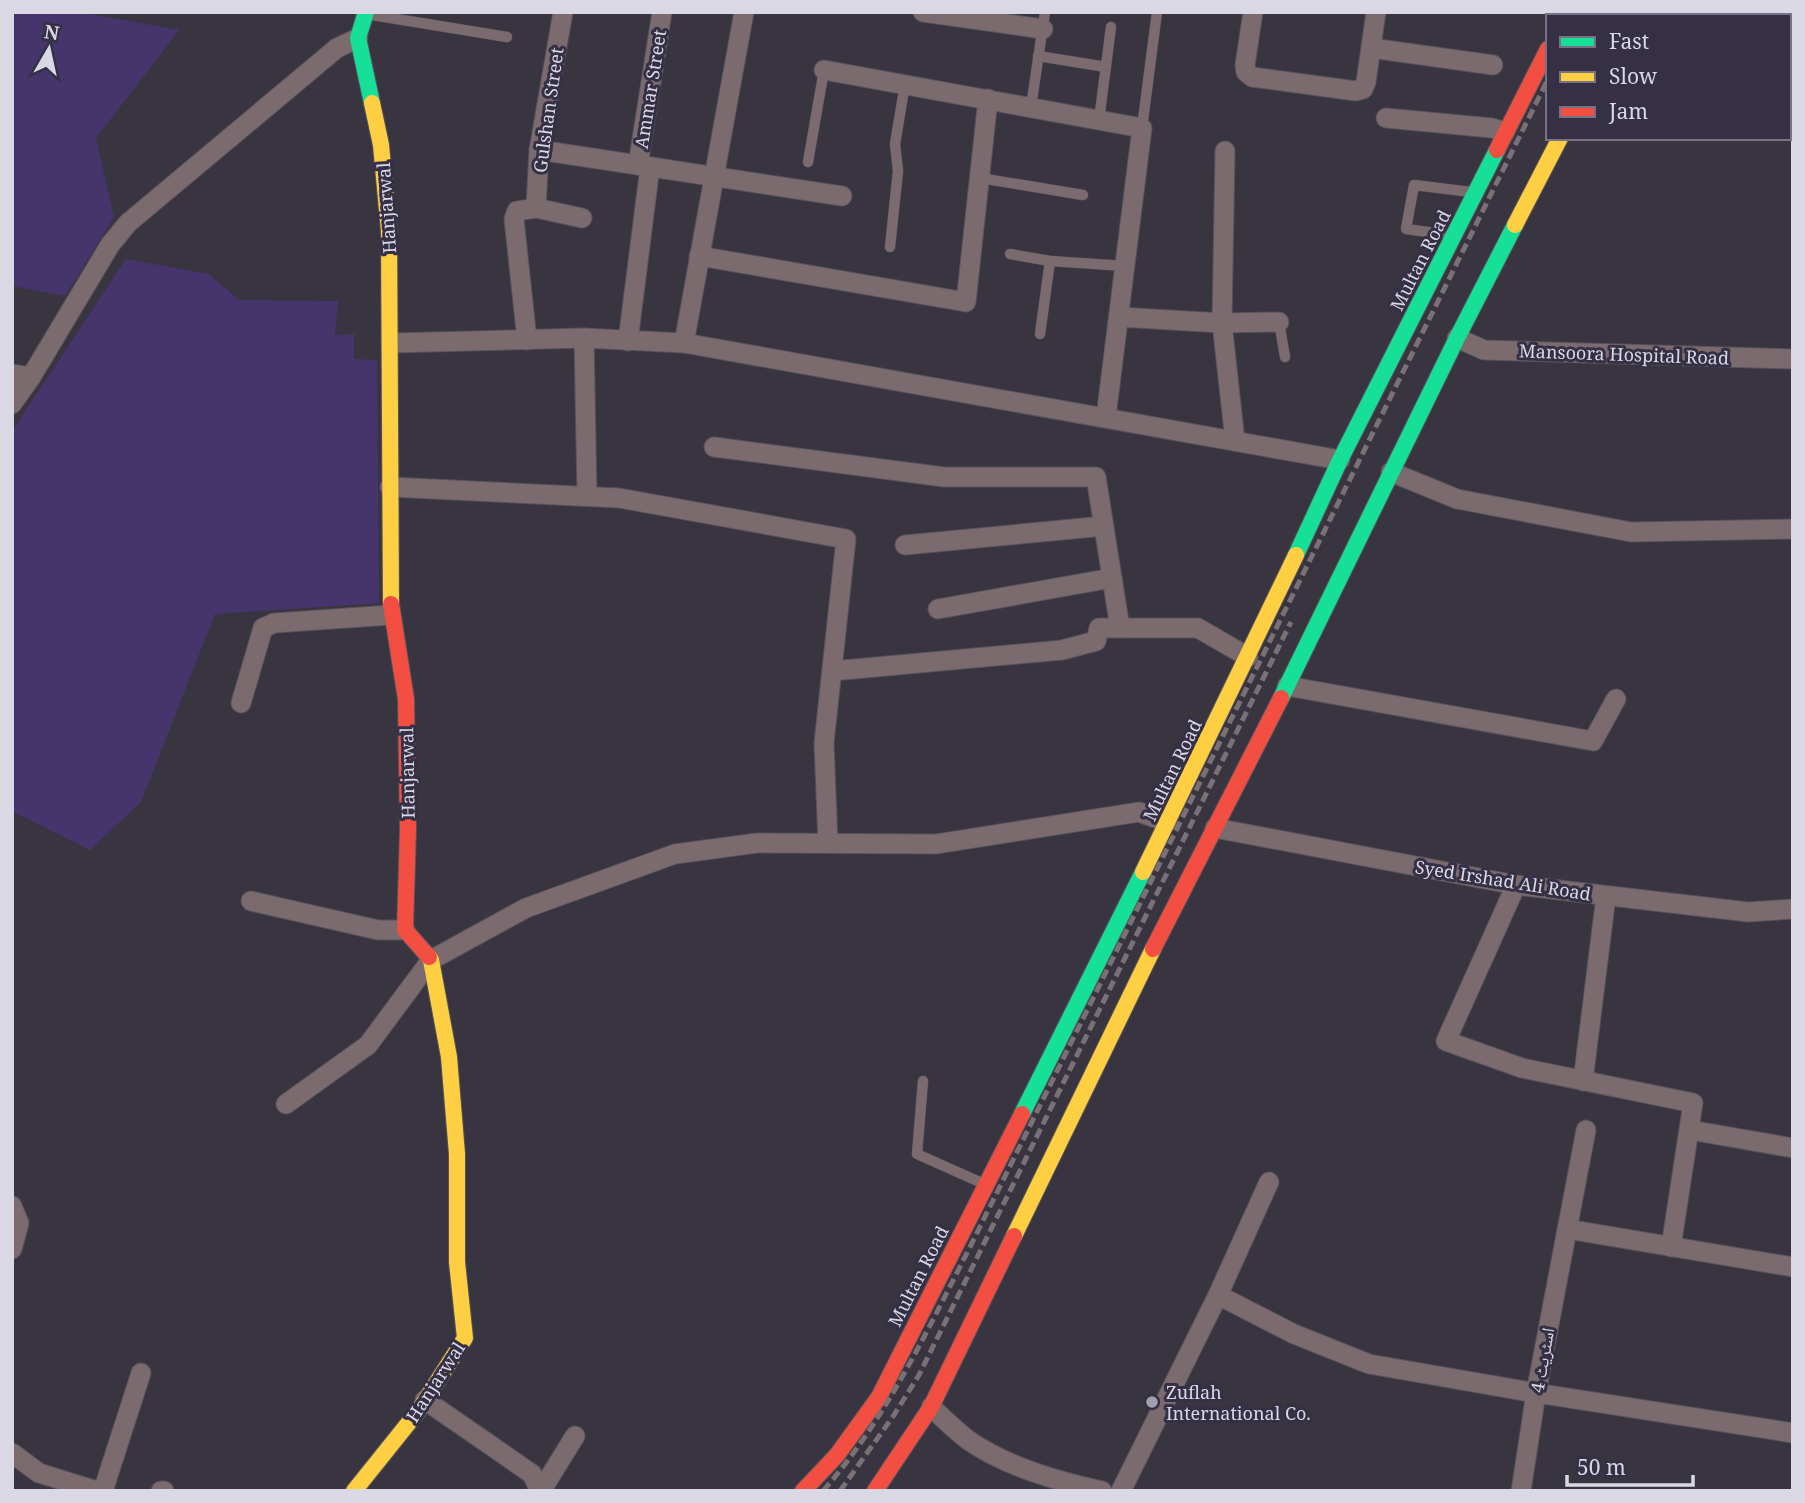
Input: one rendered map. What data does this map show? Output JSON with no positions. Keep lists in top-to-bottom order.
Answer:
{
  "streets": {
    "main road": ["Hanjarwal", "Multan Road"],
    "street": [
      "Ammar Street",
      "Gulshan Street",
      "Mansoora Hospital Road",
      "Syed Irshad Ali Road",
      "اسٹریٹ 4"
    ]
  },
  "places": ["Zuflah International Co."],
  "legend": ["Fast", "Slow", "Jam"],
  "scale_bar": "50 m",
  "north": "top"
}
